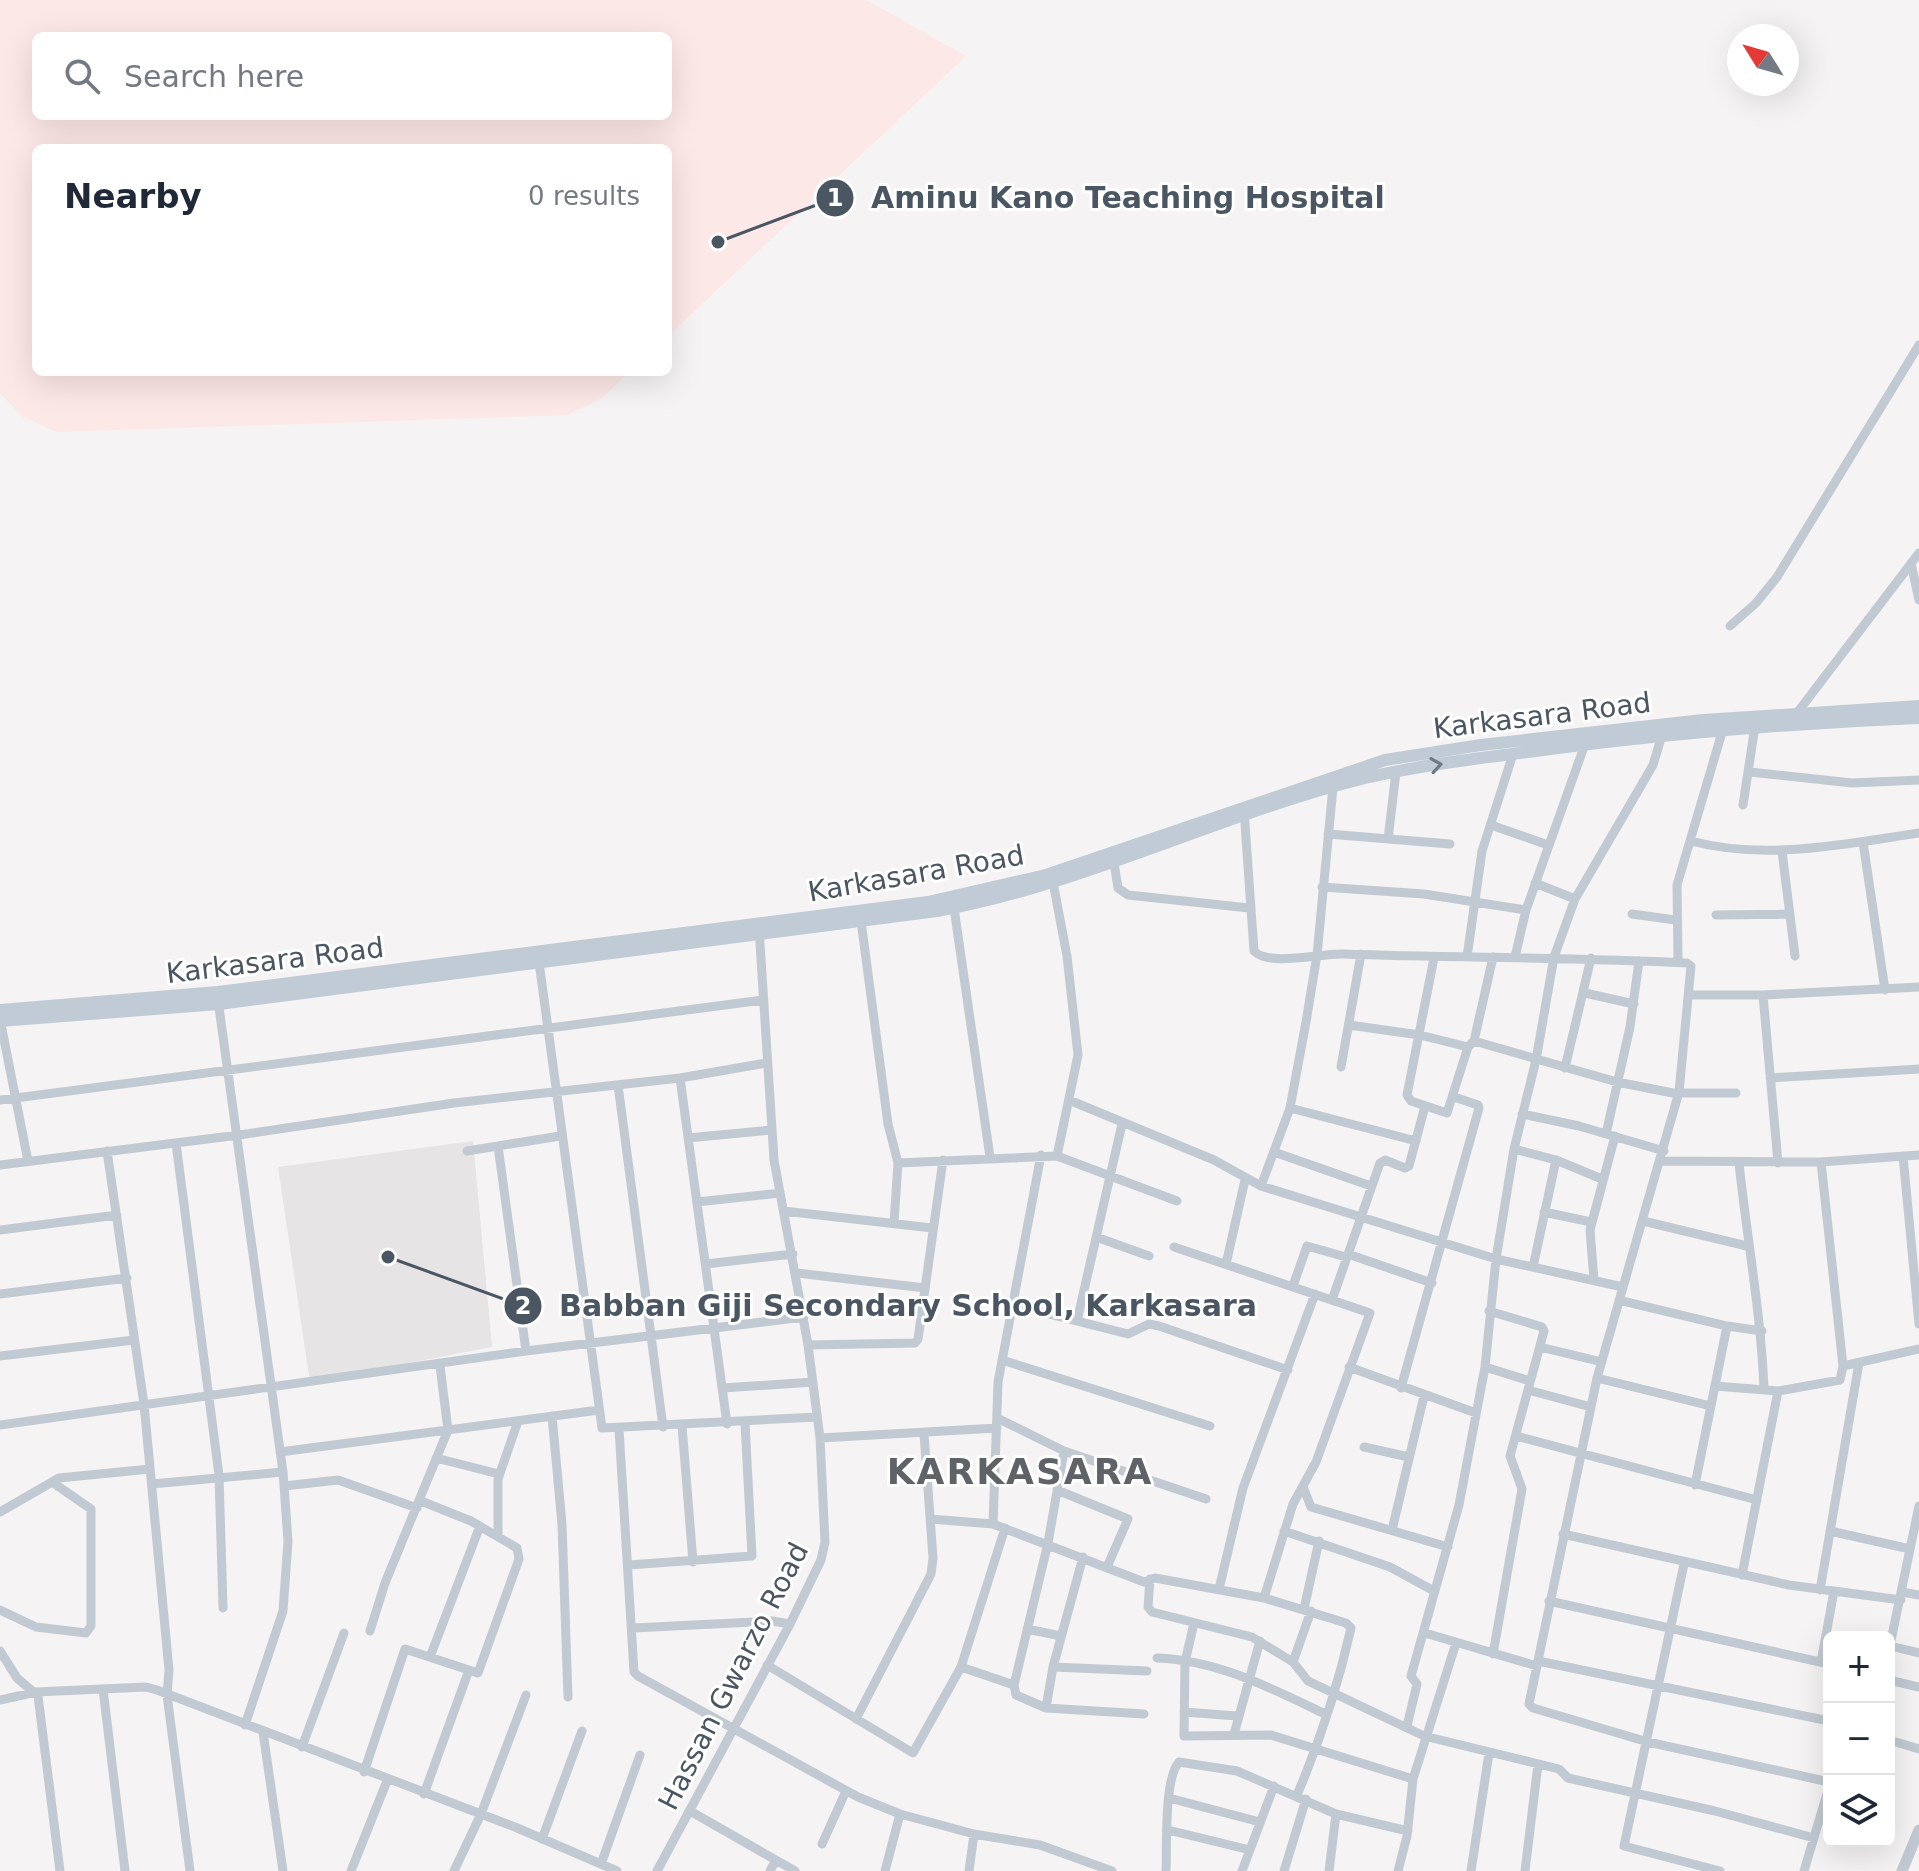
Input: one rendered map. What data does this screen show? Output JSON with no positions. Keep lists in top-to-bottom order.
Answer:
{
  "streets": {
    "main road": ["Karkasara Road"],
    "street": ["Hassan Gwarzo Road"]
  },
  "crossings": [
    ["Karkasara Road", "Hassan Gwarzo Road"]
  ],
  "districts": ["KARKASARA"],
  "places": ["Aminu Kano Teaching Hospital", "Babban Giji Secondary School, Karkasara"],
  "north": "top left",
  "page": {
    "search": "Search here",
    "heading": ["Nearby", "0 results"],
    "map_buttons": ["+", "−"]
  }
}
